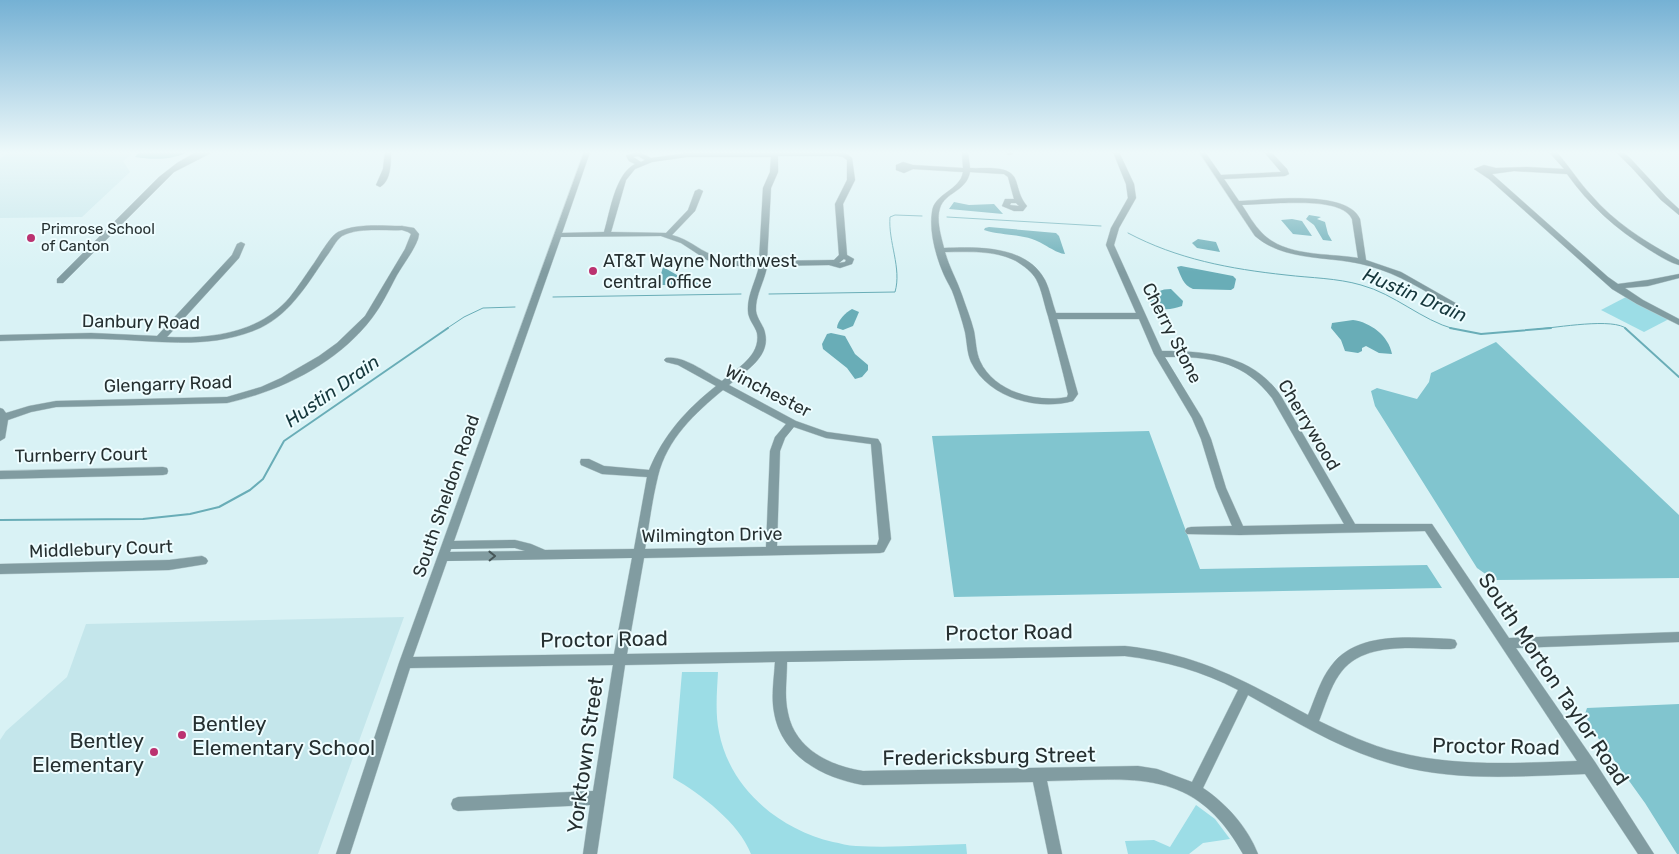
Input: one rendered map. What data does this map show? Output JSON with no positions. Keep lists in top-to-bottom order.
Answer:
{
  "streets": {
    "street": [
      "Danbury Road",
      "Cherry Stone",
      "Glengarry Road",
      "Winchester",
      "Cherrywood",
      "Turnberry Court",
      "South Sheldon Road",
      "Wilmington Drive",
      "Middlebury Court",
      "Proctor Road",
      "South Morton Taylor Road",
      "Yorktown Street",
      "Fredericksburg Street"
    ]
  },
  "crossings": [
    ["Danbury Road", "Glengarry Road"],
    ["Cherry Stone", "Cherrywood"],
    ["Winchester", "Wilmington Drive"],
    ["Winchester", "Yorktown Street"],
    ["Cherrywood", "South Morton Taylor Road"],
    ["South Sheldon Road", "Wilmington Drive"],
    ["South Sheldon Road", "Proctor Road"],
    ["Wilmington Drive", "Yorktown Street"],
    ["Proctor Road", "South Morton Taylor Road"],
    ["Proctor Road", "Yorktown Street"],
    ["Proctor Road", "Fredericksburg Street"]
  ],
  "water": ["Hustin Drain"],
  "places": [
    "Primrose School of Canton",
    "AT&T Wayne Northwest central office",
    "Bentley Elementary School",
    "Bentley Elementary"
  ]
}
